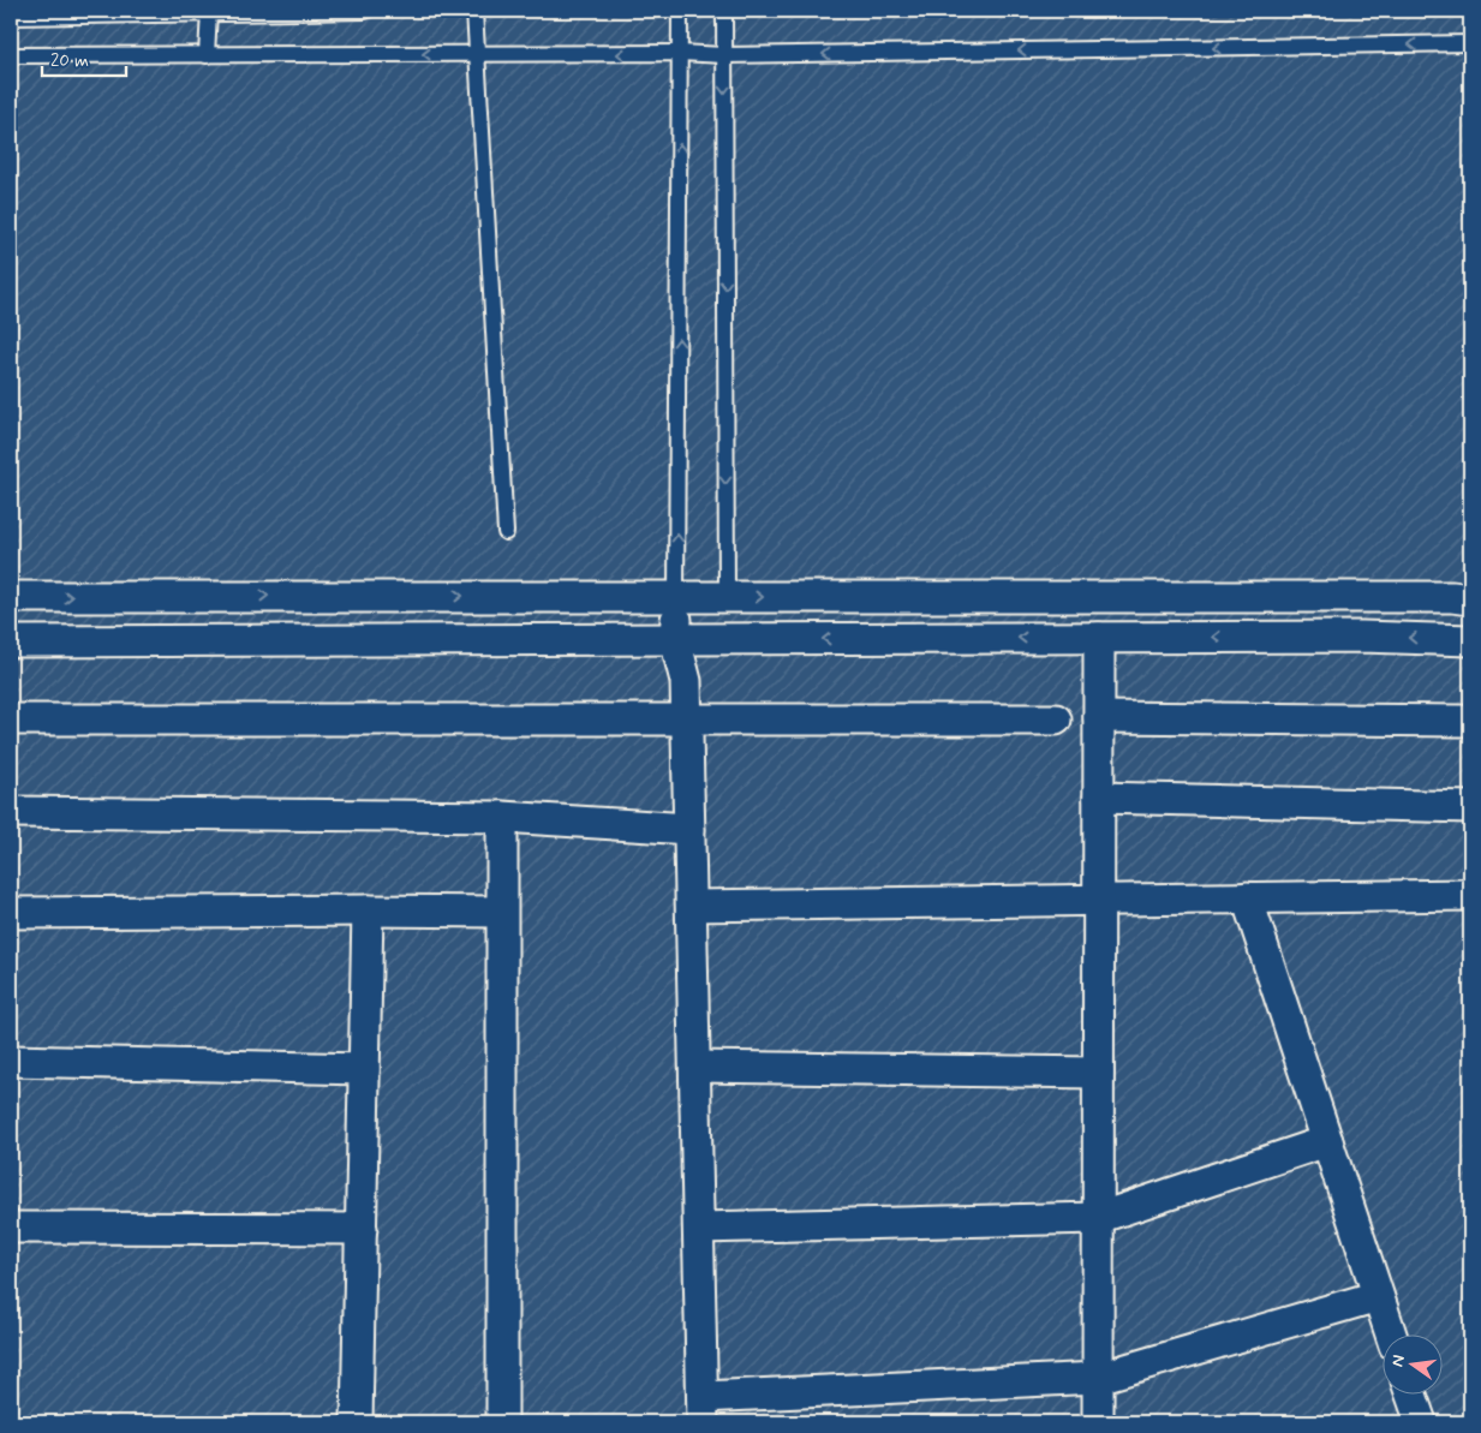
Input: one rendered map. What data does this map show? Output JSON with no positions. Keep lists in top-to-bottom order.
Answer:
{
  "scale_bar": "20 m",
  "north": "left"
}
